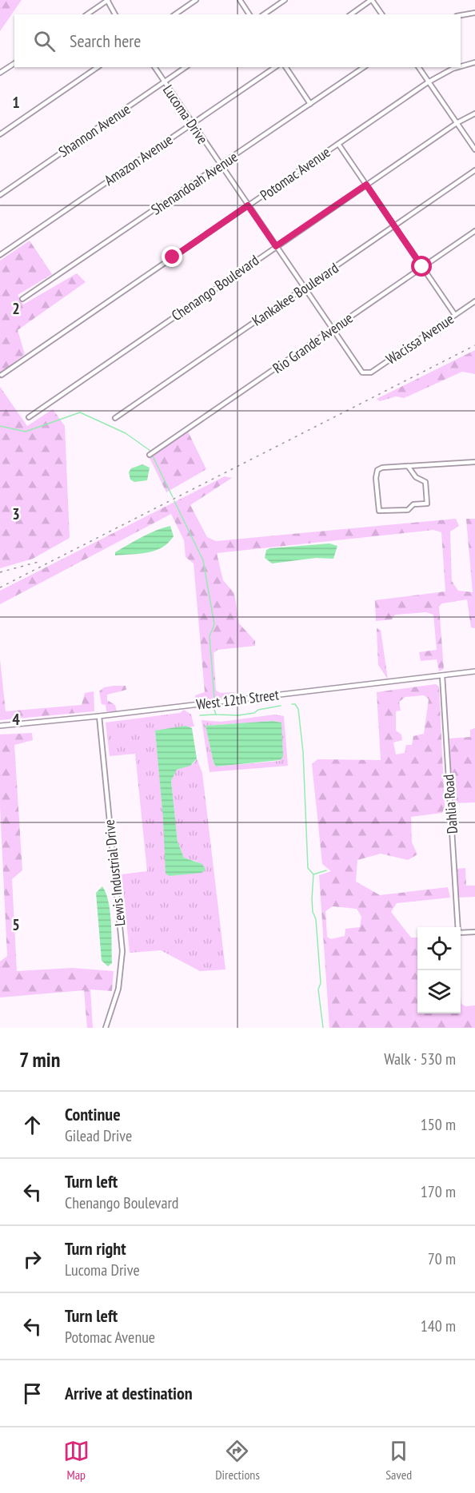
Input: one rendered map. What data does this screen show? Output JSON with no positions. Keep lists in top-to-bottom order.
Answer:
{
  "streets": {
    "street": [
      "Lucoma Drive",
      "Shannon Avenue",
      "Amazon Avenue",
      "Potomac Avenue",
      "Shenandoah Avenue",
      "Chenango Boulevard",
      "Kankakee Boulevard",
      "Wacissa Avenue",
      "Rio Grande Avenue",
      "West 12th Street",
      "Dahlia Road",
      "Lewis Industrial Drive"
    ]
  },
  "crossings": [
    ["Lucoma Drive", "Shannon Avenue"],
    ["Lucoma Drive", "Amazon Avenue"],
    ["Lucoma Drive", "Potomac Avenue"],
    ["Lucoma Drive", "Shenandoah Avenue"],
    ["Lucoma Drive", "Chenango Boulevard"],
    ["Lucoma Drive", "Kankakee Boulevard"],
    ["Lucoma Drive", "Wacissa Avenue"],
    ["Lucoma Drive", "Rio Grande Avenue"],
    ["West 12th Street", "Dahlia Road"],
    ["West 12th Street", "Lewis Industrial Drive"]
  ],
  "page": {
    "search": "Search here",
    "heading": ["7 min", "Walk · 530 m"],
    "list": [
      ["Continue", "Gilead Drive", "150 m"],
      ["Turn left", "Chenango Boulevard", "170 m"],
      ["Turn right", "Lucoma Drive", "70 m"],
      ["Turn left", "Potomac Avenue", "140 m"],
      "Arrive at destination"
    ],
    "nav": ["Map", "Directions", "Saved"]
  },
  "grid": {
    "rows": [
      "1",
      "2",
      "3",
      "4",
      "5"
    ]
  }
}
